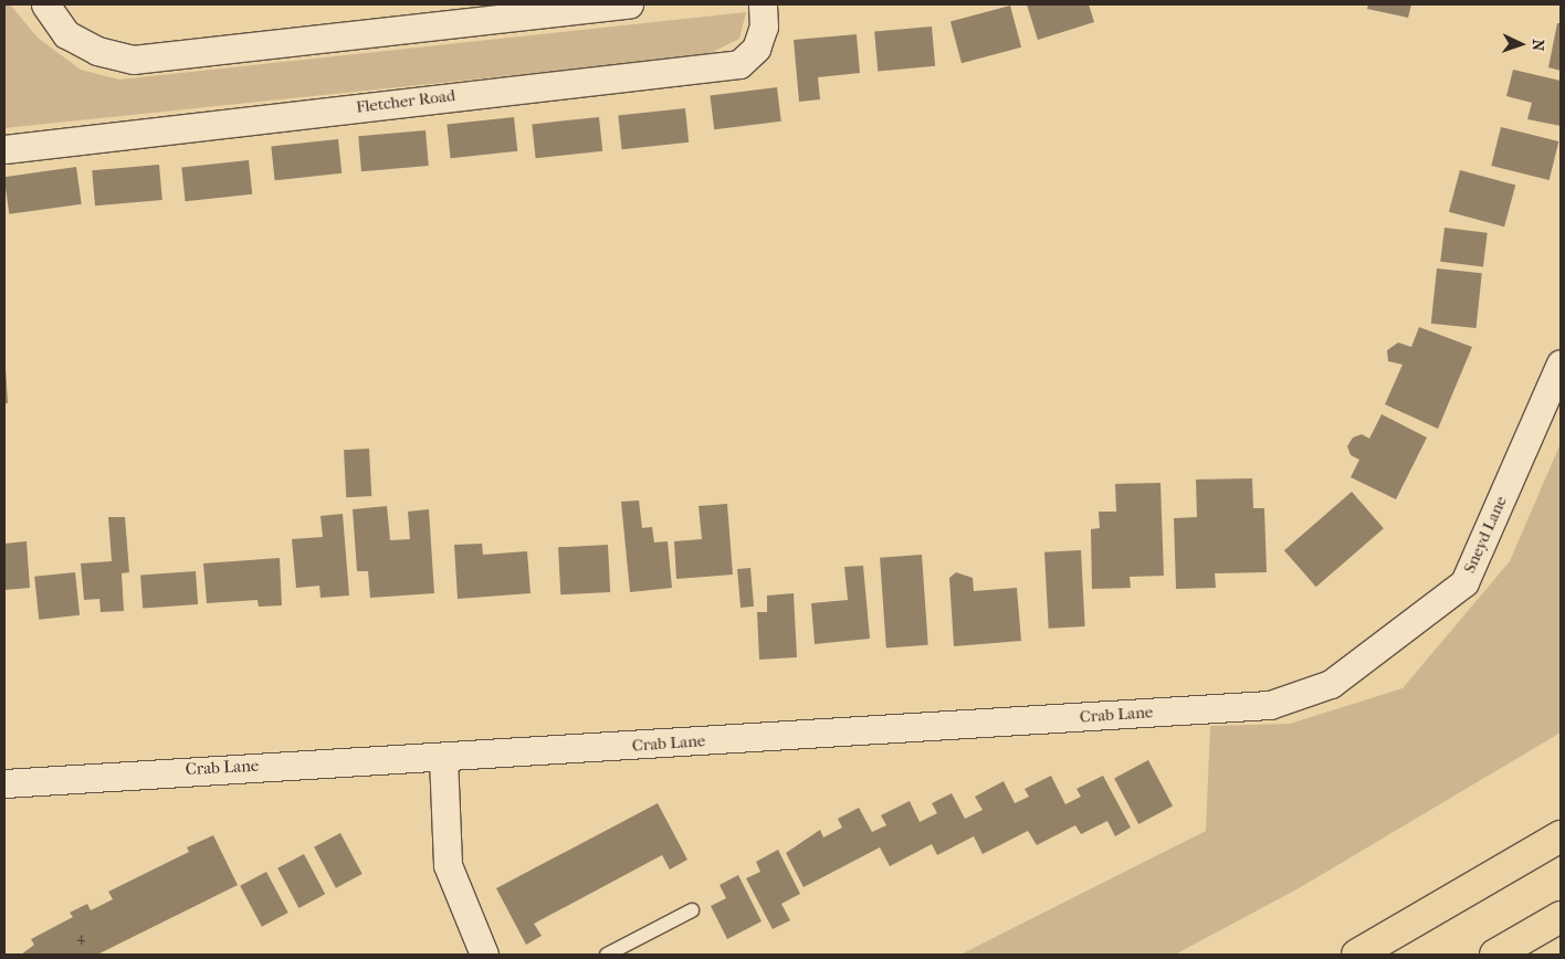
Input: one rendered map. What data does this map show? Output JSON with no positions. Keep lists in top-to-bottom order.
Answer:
{
  "streets": {
    "street": ["Fletcher Road", "Sneyd Lane", "Crab Lane"]
  },
  "crossings": [
    ["Sneyd Lane", "Crab Lane"]
  ],
  "house_numbers": ["4"],
  "north": "right"
}
